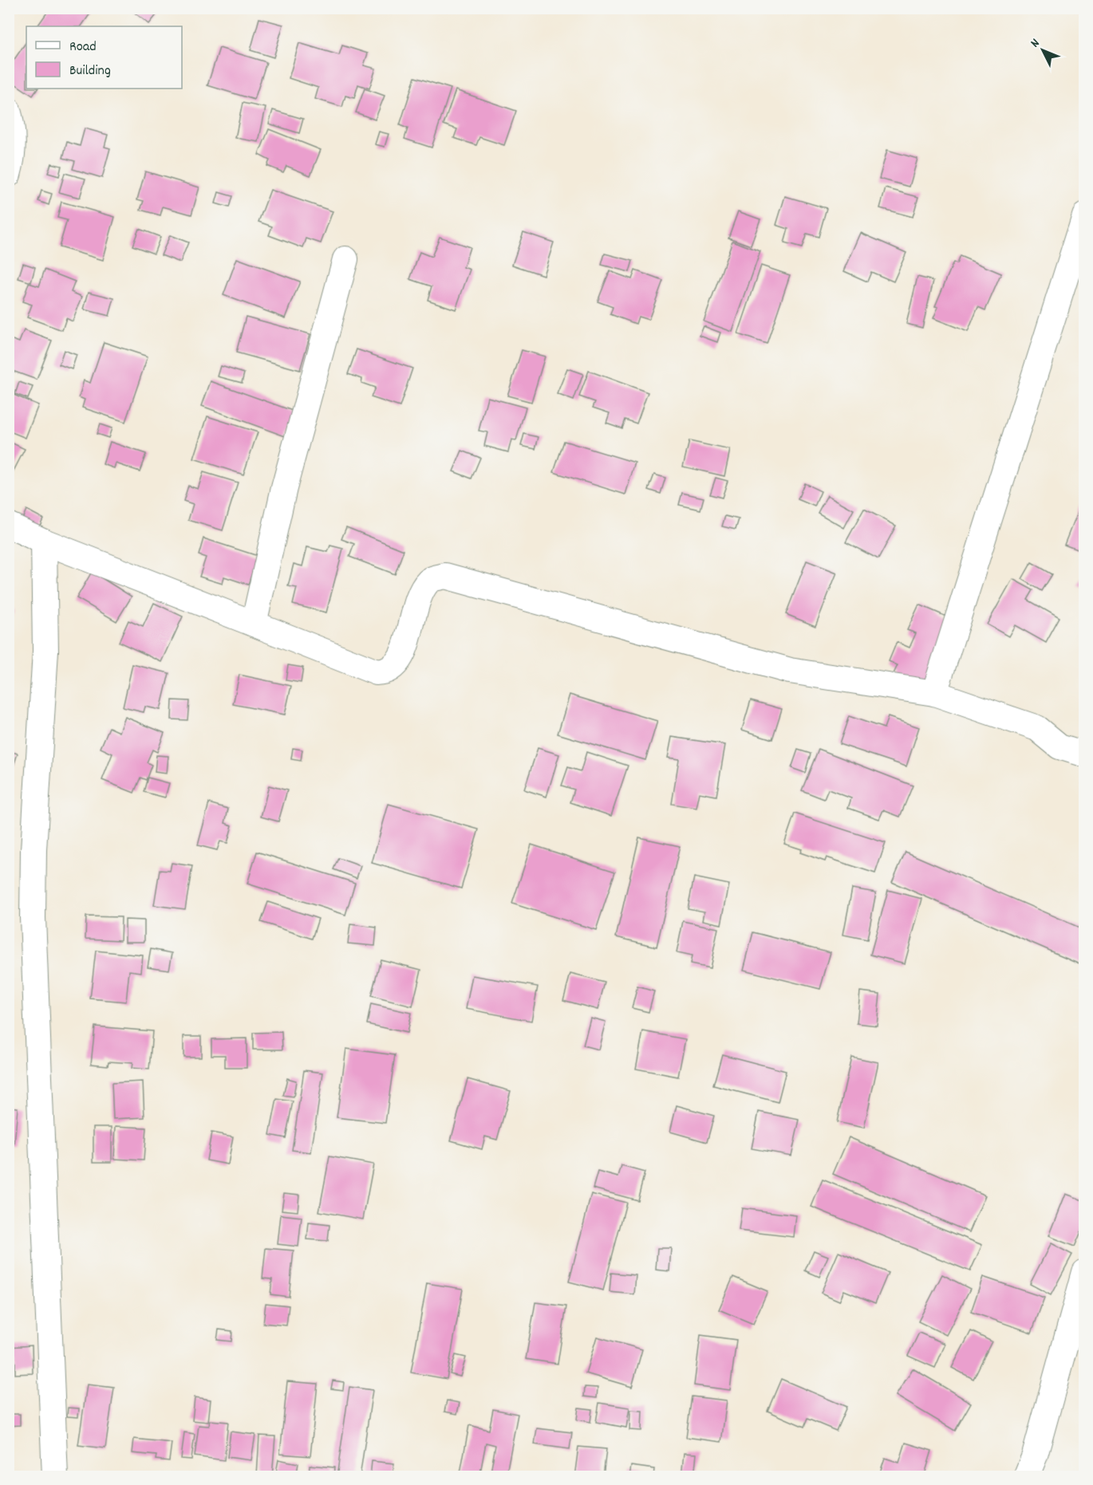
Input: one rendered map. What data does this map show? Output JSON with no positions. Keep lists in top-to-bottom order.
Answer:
{
  "legend": ["Road", "Building"],
  "north": "top left"
}
